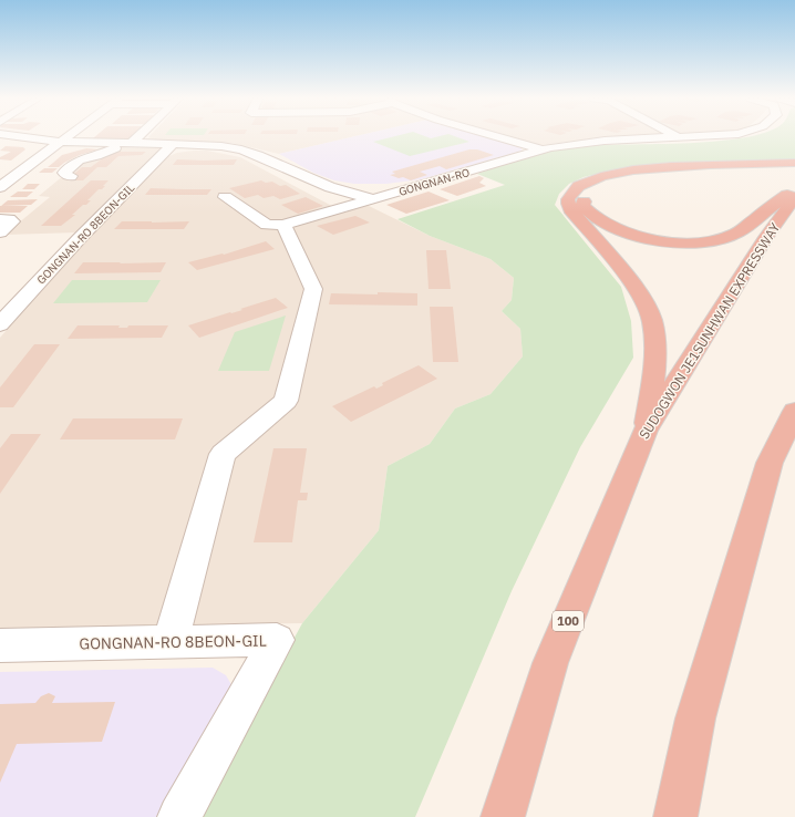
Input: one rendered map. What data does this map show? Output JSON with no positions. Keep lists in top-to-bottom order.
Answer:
{
  "streets": {
    "highway": ["SUDOGWON JE1SUNHWAN EXPRESSWAY", "100"],
    "street": ["GONGNAN-RO", "GONGNAN-RO 8BEON-GIL"]
  }
}
